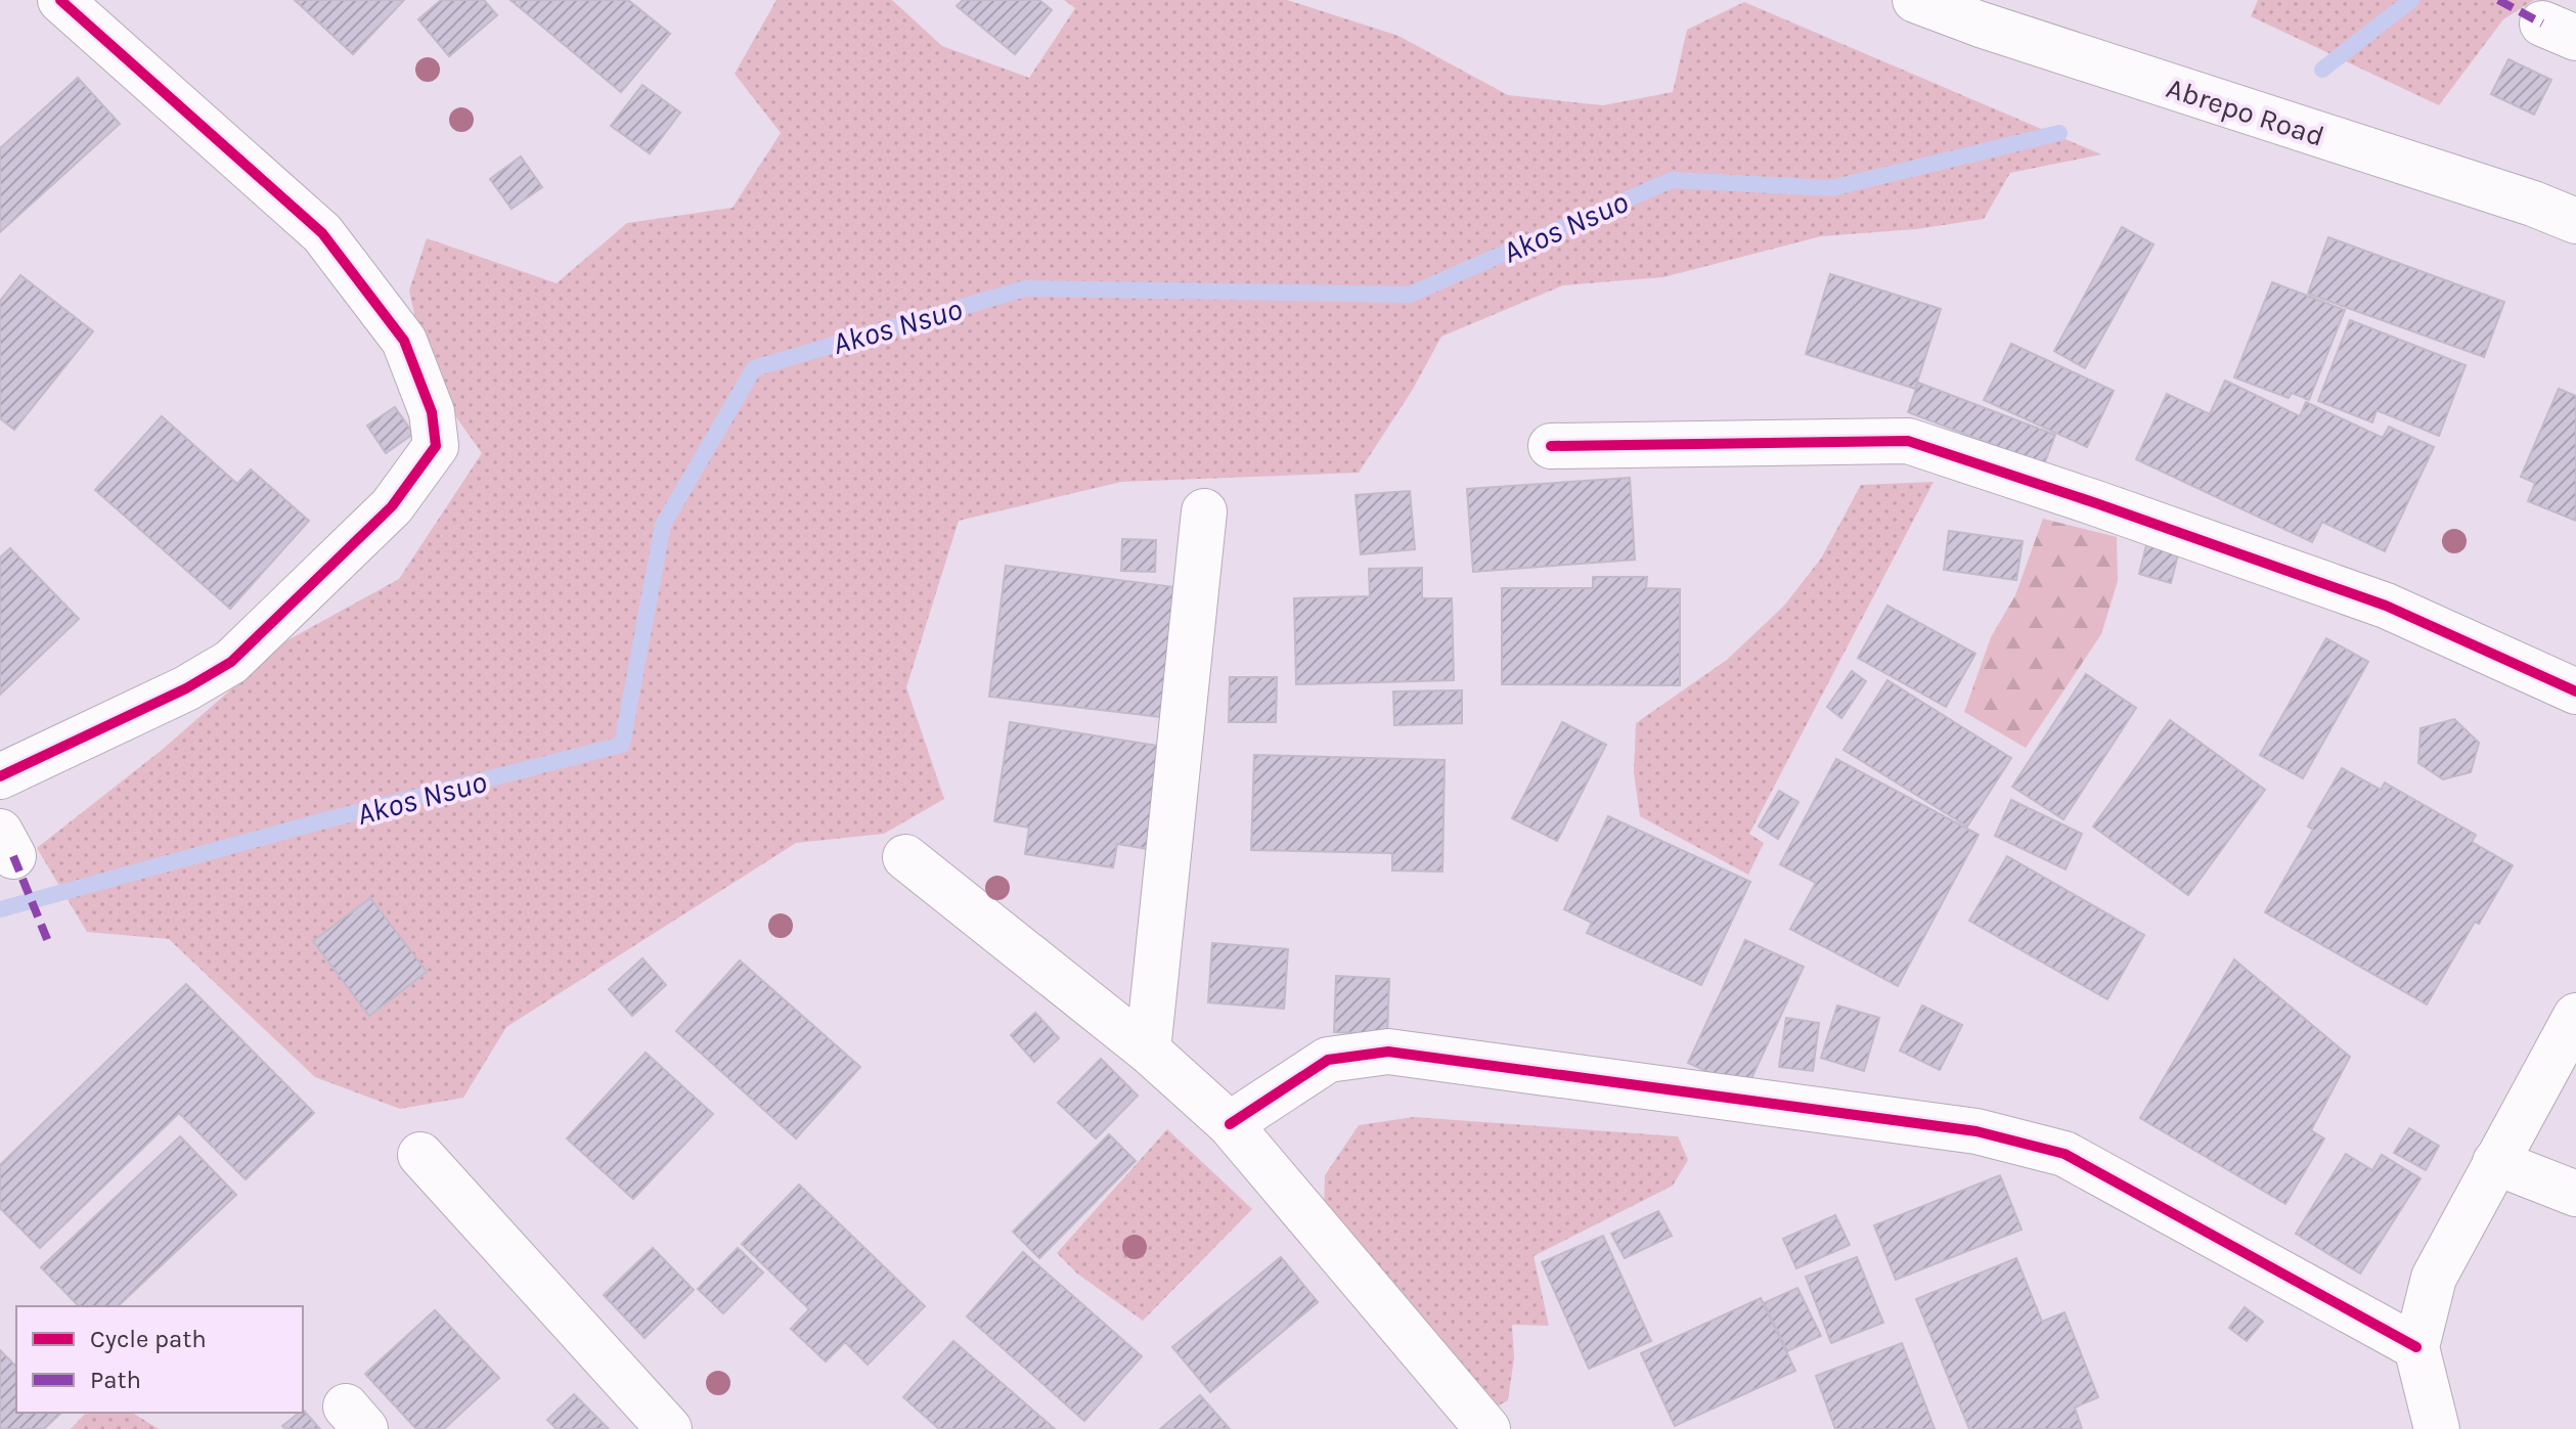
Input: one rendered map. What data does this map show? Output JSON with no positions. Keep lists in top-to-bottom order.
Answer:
{
  "streets": {
    "street": ["Abrepo Road"]
  },
  "water": ["Akos Nsuo"],
  "legend": ["Cycle path", "Path"]
}
